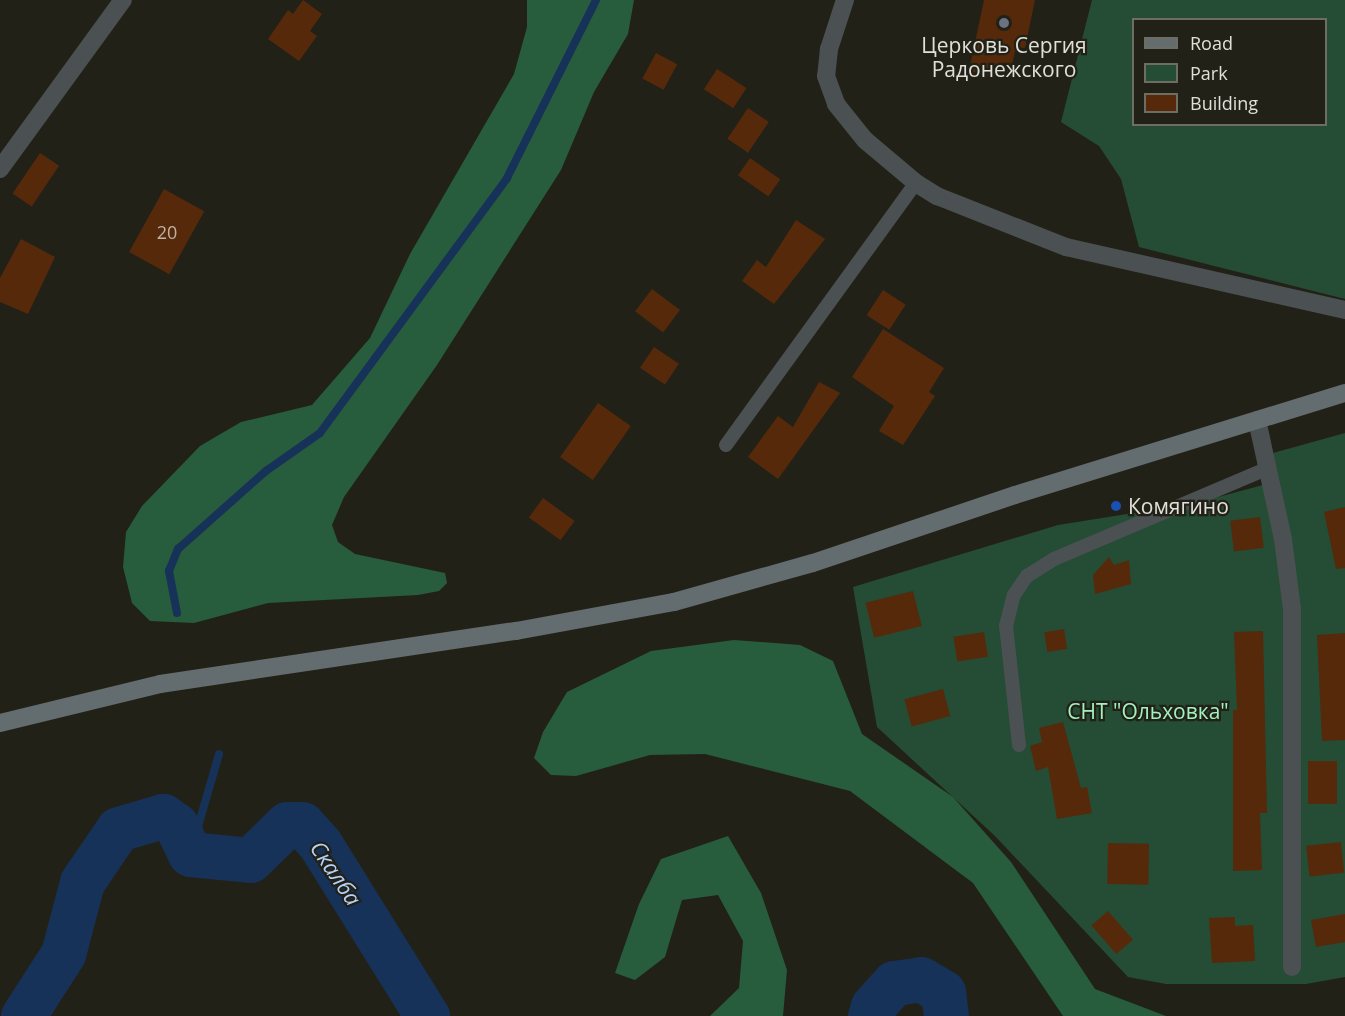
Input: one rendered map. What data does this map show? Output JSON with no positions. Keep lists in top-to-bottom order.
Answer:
{
  "water": ["Скалба"],
  "parks": ["СНТ \"Ольховка\""],
  "places": ["Церковь Сергия Радонежского", "Комягино"],
  "house_numbers": ["20"],
  "legend": ["Road", "Park", "Building"]
}
